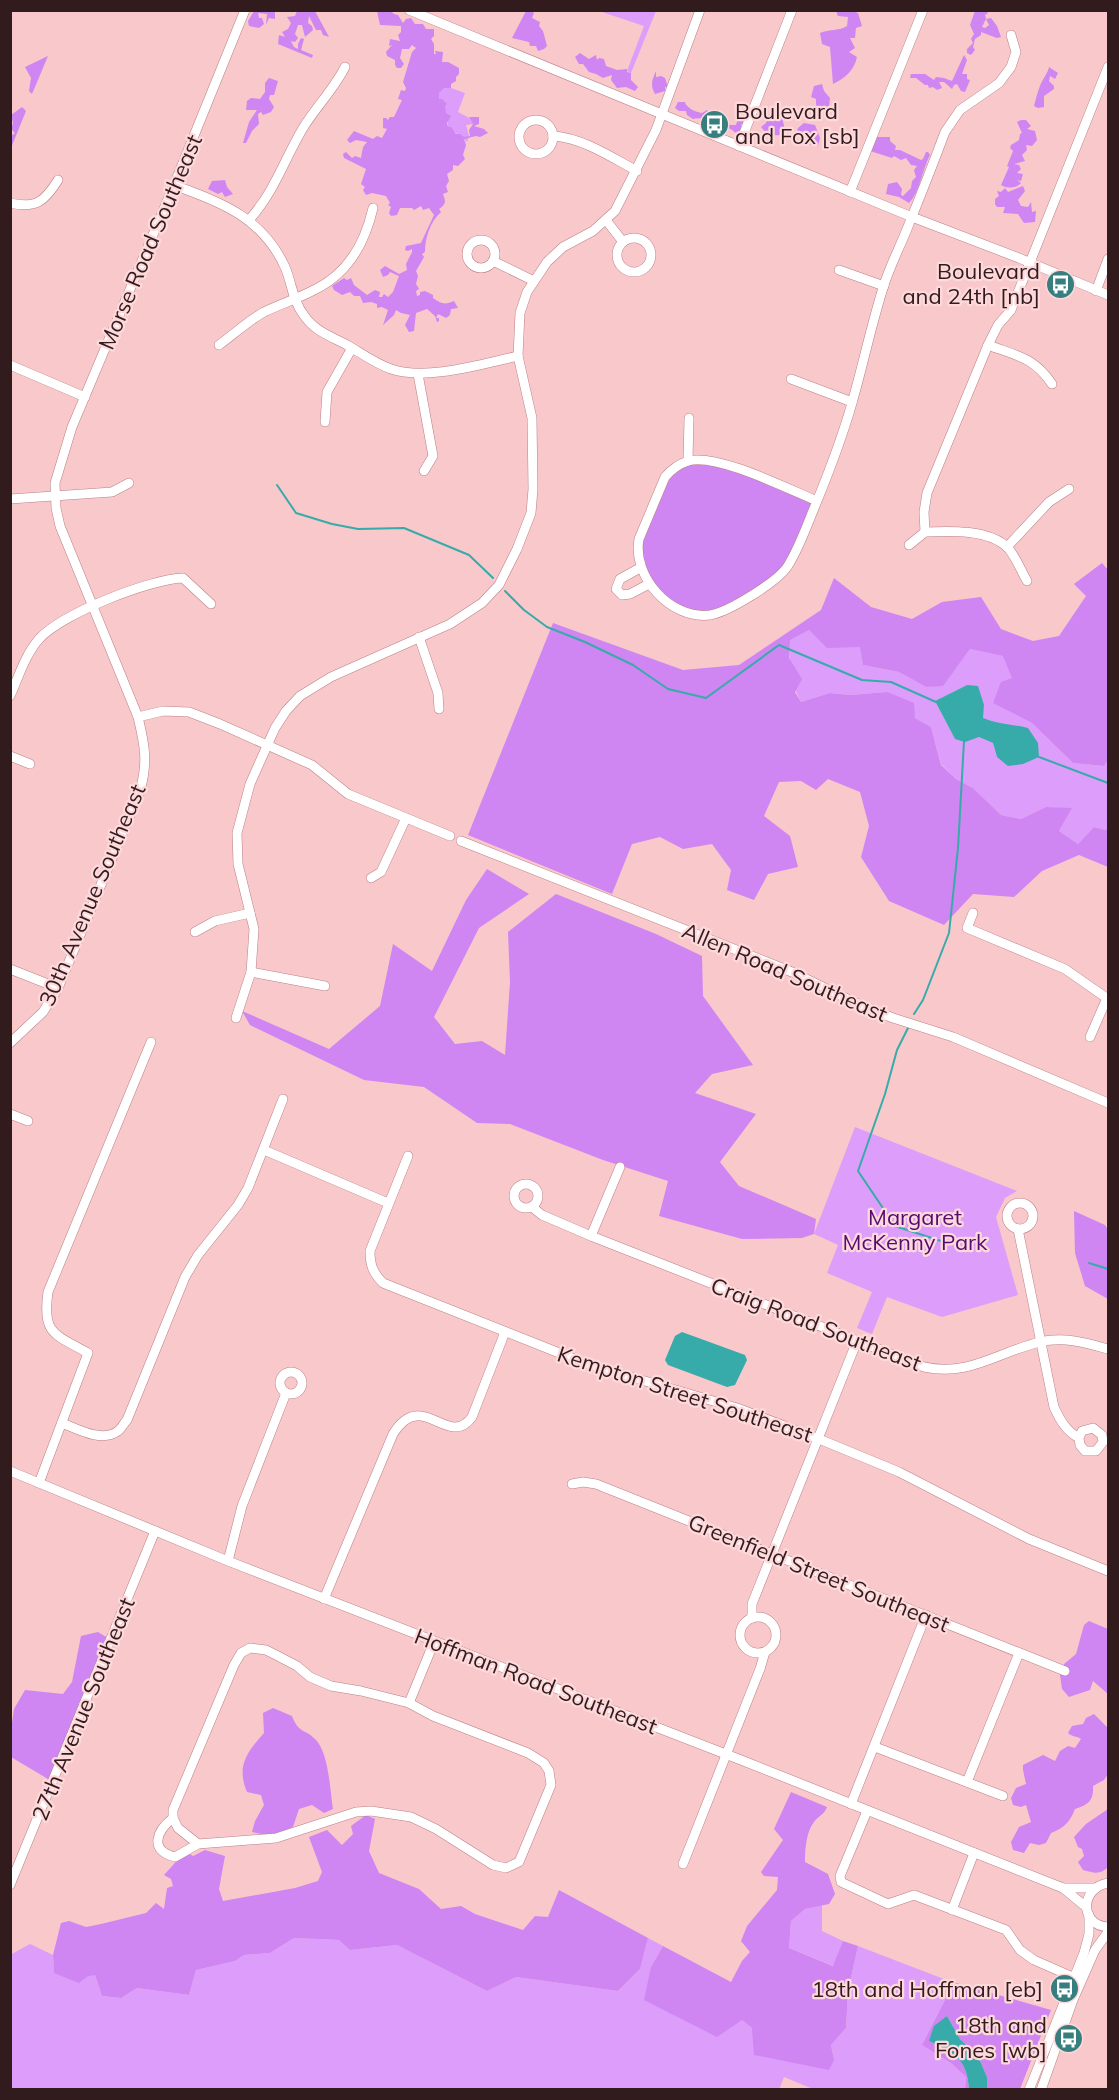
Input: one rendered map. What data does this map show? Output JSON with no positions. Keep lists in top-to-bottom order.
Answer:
{
  "streets": {
    "street": [
      "Morse Road Southeast",
      "30th Avenue Southeast",
      "Allen Road Southeast",
      "Craig Road Southeast",
      "Kempton Street Southeast",
      "Greenfield Street Southeast",
      "Hoffman Road Southeast",
      "27th Avenue Southeast"
    ]
  },
  "crossings": [
    ["Morse Road Southeast", "30th Avenue Southeast"],
    ["Hoffman Road Southeast", "27th Avenue Southeast"]
  ],
  "parks": ["Margaret McKenny Park"],
  "places": {
    "bus stop": [
      "Boulevard and Fox [sb]",
      "Boulevard and 24th [nb]",
      "18th and Hoffman [eb]",
      "18th and Fones [wb]"
    ]
  }
}
